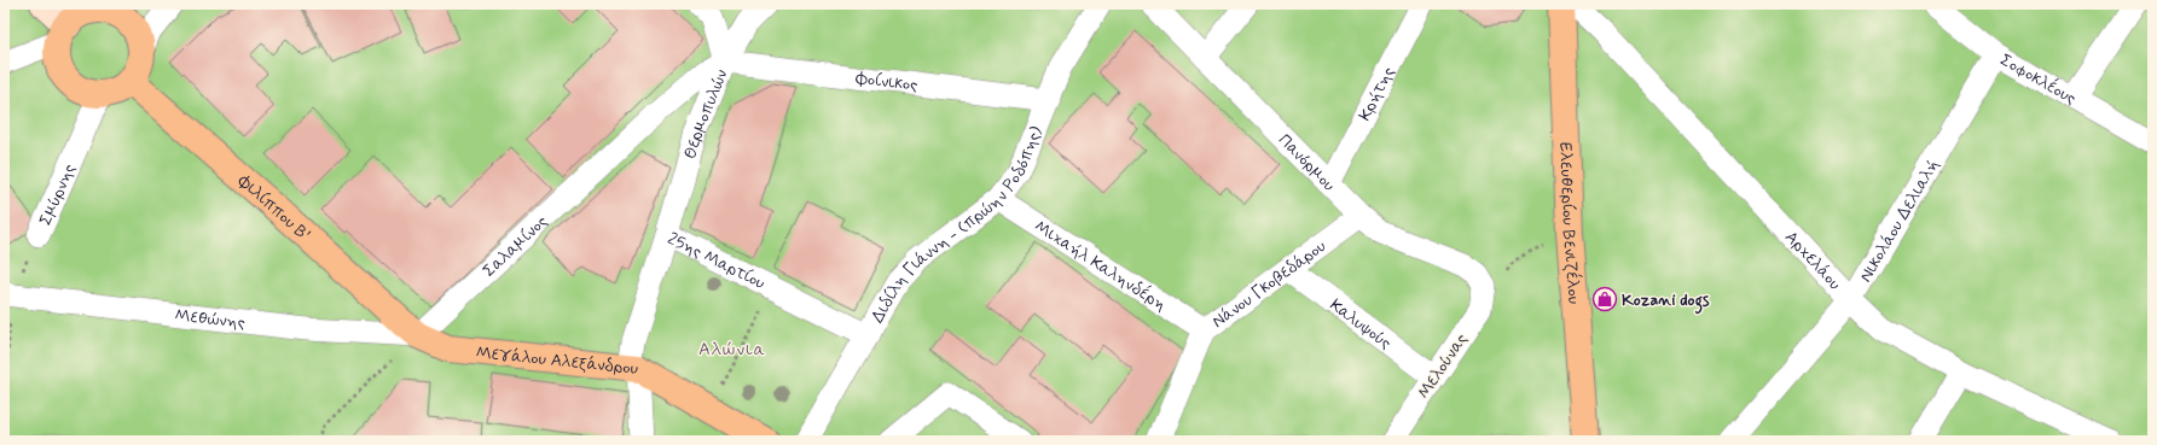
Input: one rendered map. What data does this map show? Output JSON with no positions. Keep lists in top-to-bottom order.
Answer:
{
  "streets": {
    "main road": ["Φιλίππου Β'", "Ελευθερίου Βενιζέλου", "Μεγάλου Αλεξάνδρου"],
    "street": [
      "Σοφοκλέους",
      "Φοίνικος",
      "Κρήτης",
      "Θερμοπυλών",
      "Πανόρμου",
      "Σμύρνης",
      "Νικολάου Δελιαλή",
      "Διδίλη Γιάννη - (πρώην Ροδόπης)",
      "Σαλαμίνος",
      "Αρχελάου",
      "25ης Μαρτίου",
      "Μιχαήλ Καληνδέρη",
      "Νάνου Γκοβεδάρου",
      "Μεθώνης",
      "Καλυψούς",
      "Μελούνας"
    ]
  },
  "crossings": [
    ["Σοφοκλέους", "Νικολάου Δελιαλή"],
    ["Φοίνικος", "Θερμοπυλών"],
    ["Φοίνικος", "Διδίλη Γιάννη - (πρώην Ροδόπης)"],
    ["Φοίνικος", "Σαλαμίνος"],
    ["Κρήτης", "Πανόρμου"],
    ["Θερμοπυλών", "Σαλαμίνος"],
    ["Θερμοπυλών", "25ης Μαρτίου"],
    ["Πανόρμου", "Νάνου Γκοβεδάρου"],
    ["Πανόρμου", "Μελούνας"],
    ["Σμύρνης", "Φιλίππου Β'"],
    ["Σμύρνης", "Μεθώνης"],
    ["Φιλίππου Β'", "Σαλαμίνος"],
    ["Φιλίππου Β'", "Μεθώνης"],
    ["Φιλίππου Β'", "Μεγάλου Αλεξάνδρου"],
    ["Νικολάου Δελιαλή", "Αρχελάου"],
    ["Διδίλη Γιάννη - (πρώην Ροδόπης)", "25ης Μαρτίου"],
    ["Διδίλη Γιάννη - (πρώην Ροδόπης)", "Μιχαήλ Καληνδέρη"],
    ["Σαλαμίνος", "Μεθώνης"],
    ["Σαλαμίνος", "Μεγάλου Αλεξάνδρου"],
    ["25ης Μαρτίου", "Μεγάλου Αλεξάνδρου"],
    ["Μιχαήλ Καληνδέρη", "Νάνου Γκοβεδάρου"],
    ["Νάνου Γκοβεδάρου", "Καλυψούς"],
    ["Μεθώνης", "Μεγάλου Αλεξάνδρου"],
    ["Καλυψούς", "Μελούνας"]
  ],
  "districts": ["Αλώνια"],
  "places": {
    "shop": ["Kozani dogs"]
  }
}
